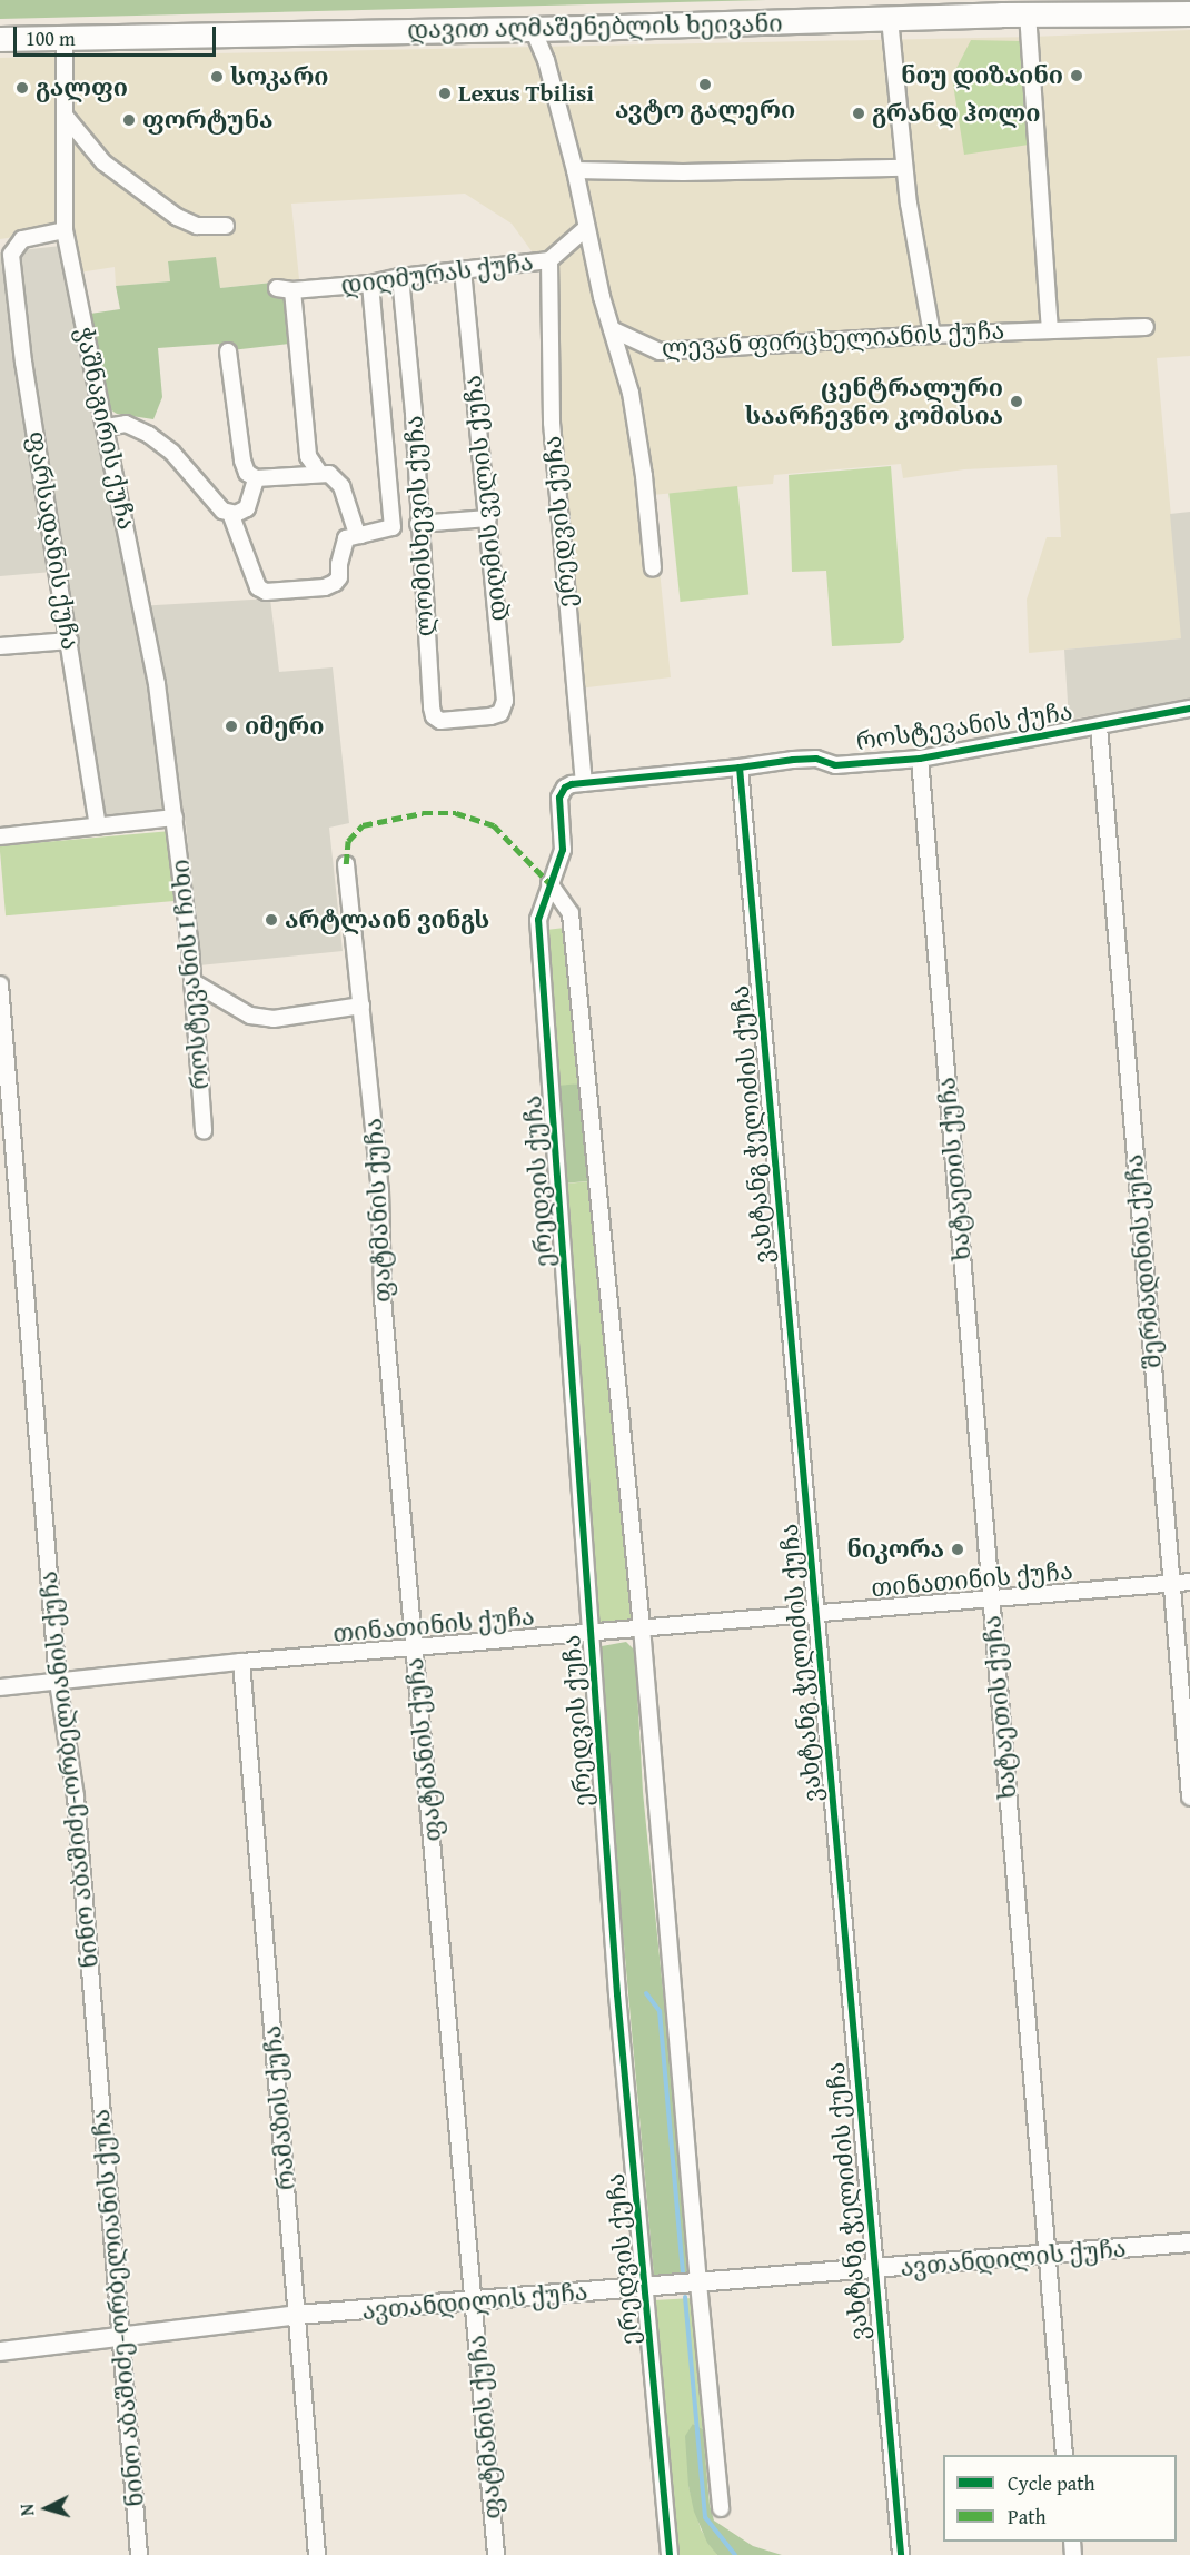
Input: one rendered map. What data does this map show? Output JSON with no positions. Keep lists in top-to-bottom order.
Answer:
{
  "streets": {
    "highway": ["დავით აღმაშენებლის ხეივანი"],
    "street": [
      "დიღმურას ქუჩა",
      "ლევან ფირცხელიანის ქუჩა",
      "ჭაშნაგირის ქუჩა",
      "დიღმის ველის ქუჩა",
      "ერედვის ქუჩა",
      "ლომისხევის ქუჩა",
      "ფარსადანის ქუჩა",
      "როსტევანის ქუჩა",
      "როსტევანის I ჩიხი",
      "ვახტანგ ჭელიძის ქუჩა",
      "ხატაეთის ქუჩა",
      "ფატმანის ქუჩა",
      "შერმადინის ქუჩა",
      "თინათინის ქუჩა",
      "ნინო აბაშიძე-ორბელიანის ქუჩა",
      "რამაზის ქუჩა",
      "ავთანდილის ქუჩა"
    ]
  },
  "crossings": [
    ["დავით აღმაშენებლის ხეივანი", "ჭაშნაგირის ქუჩა"],
    ["დიღმურას ქუჩა", "დიღმის ველის ქუჩა"],
    ["დიღმურას ქუჩა", "ერედვის ქუჩა"],
    ["დიღმურას ქუჩა", "ლომისხევის ქუჩა"],
    ["ჭაშნაგირის ქუჩა", "ფარსადანის ქუჩა"],
    ["ჭაშნაგირის ქუჩა", "როსტევანის I ჩიხი"],
    ["დიღმის ველის ქუჩა", "ლომისხევის ქუჩა"],
    ["ერედვის ქუჩა", "როსტევანის ქუჩა"],
    ["ერედვის ქუჩა", "თინათინის ქუჩა"],
    ["ერედვის ქუჩა", "ავთანდილის ქუჩა"],
    ["როსტევანის ქუჩა", "ვახტანგ ჭელიძის ქუჩა"],
    ["როსტევანის ქუჩა", "ხატაეთის ქუჩა"],
    ["როსტევანის ქუჩა", "შერმადინის ქუჩა"],
    ["ვახტანგ ჭელიძის ქუჩა", "თინათინის ქუჩა"],
    ["ვახტანგ ჭელიძის ქუჩა", "ავთანდილის ქუჩა"],
    ["ხატაეთის ქუჩა", "თინათინის ქუჩა"],
    ["ხატაეთის ქუჩა", "ავთანდილის ქუჩა"],
    ["ფატმანის ქუჩა", "თინათინის ქუჩა"],
    ["ფატმანის ქუჩა", "ავთანდილის ქუჩა"],
    ["შერმადინის ქუჩა", "თინათინის ქუჩა"],
    ["თინათინის ქუჩა", "ნინო აბაშიძე-ორბელიანის ქუჩა"],
    ["თინათინის ქუჩა", "რამაზის ქუჩა"],
    ["ნინო აბაშიძე-ორბელიანის ქუჩა", "ავთანდილის ქუჩა"],
    ["რამაზის ქუჩა", "ავთანდილის ქუჩა"]
  ],
  "places": [
    "ნიუ დიზაინი",
    "სოკარი",
    "ავტო გალერი",
    "გალფი",
    "Lexus Tbilisi",
    "გრანდ ჰოლი",
    "ფორტუნა",
    "ცენტრალური საარჩევნო კომისია",
    "იმერი",
    "არტლაინ ვინგს",
    "ნიკორა"
  ],
  "legend": ["Cycle path", "Path"],
  "scale_bar": "100 m",
  "north": "left"
}
